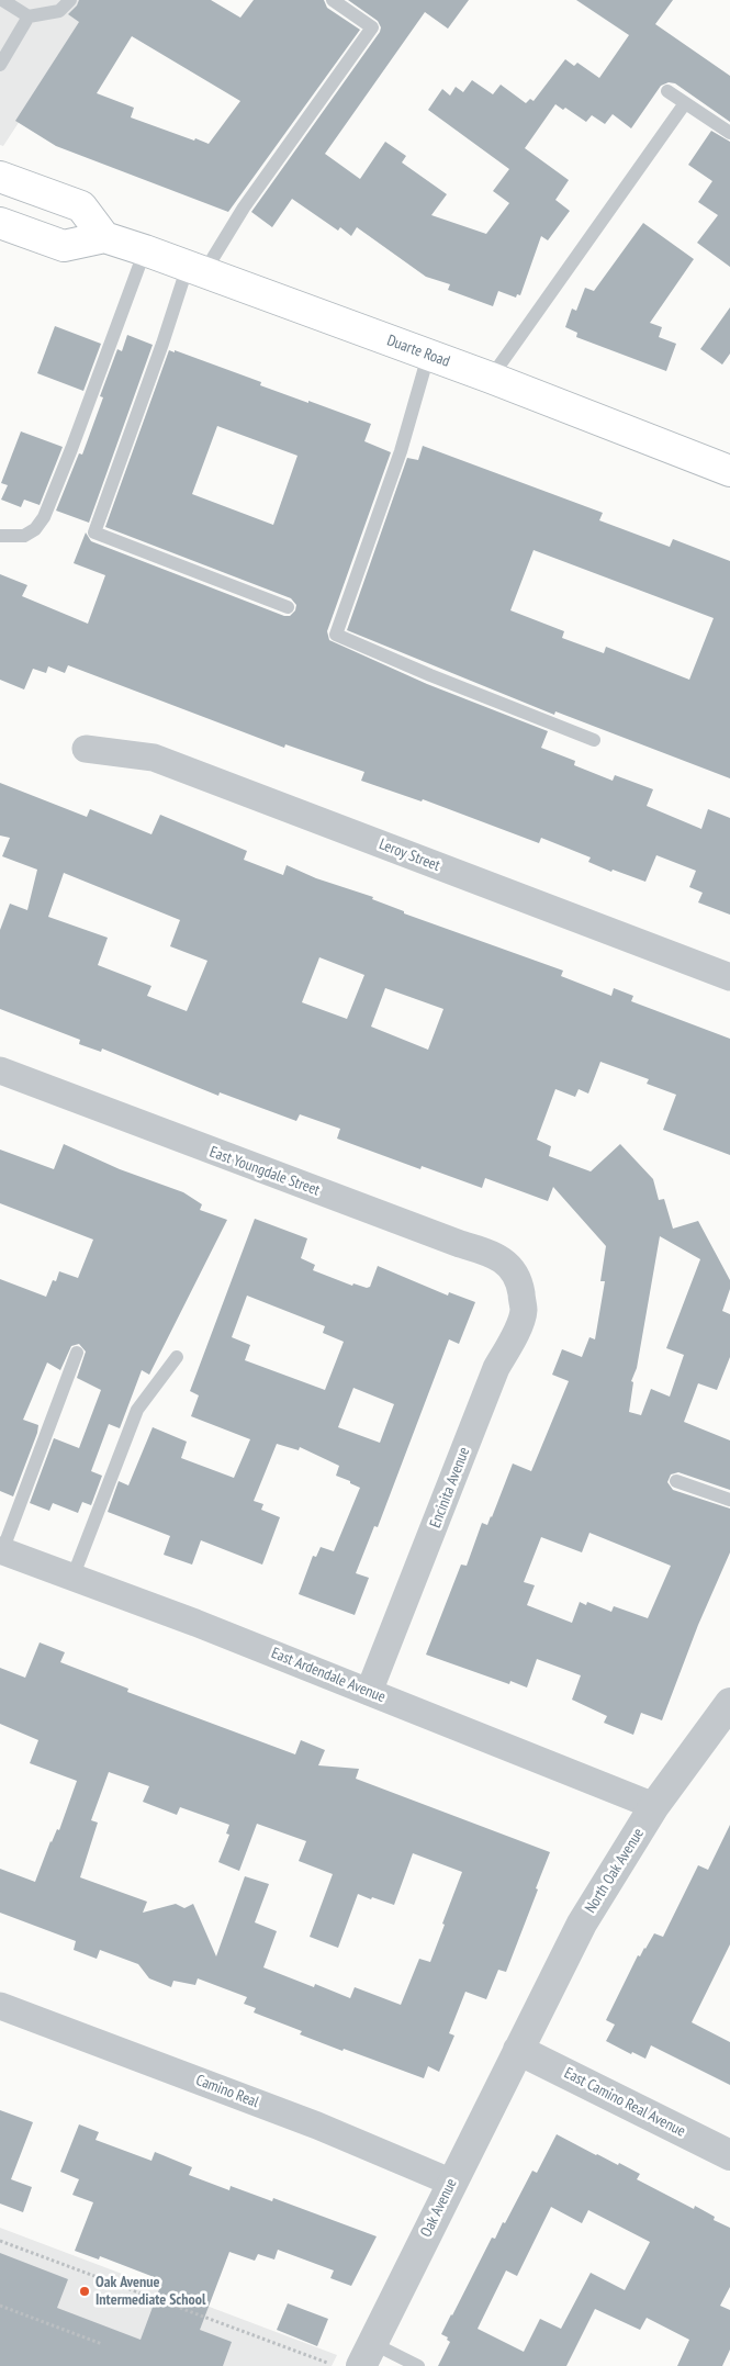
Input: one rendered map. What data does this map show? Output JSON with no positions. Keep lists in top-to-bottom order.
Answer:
{
  "streets": {
    "main road": ["Duarte Road"],
    "street": [
      "Leroy Street",
      "East Youngdale Street",
      "Encinita Avenue",
      "East Ardendale Avenue",
      "North Oak Avenue",
      "Camino Real",
      "East Camino Real Avenue",
      "Oak Avenue"
    ]
  },
  "crossings": [
    ["East Youngdale Street", "Encinita Avenue"],
    ["Encinita Avenue", "East Ardendale Avenue"],
    ["East Ardendale Avenue", "North Oak Avenue"],
    ["North Oak Avenue", "East Camino Real Avenue"],
    ["North Oak Avenue", "Oak Avenue"],
    ["Camino Real", "Oak Avenue"],
    ["East Camino Real Avenue", "Oak Avenue"]
  ],
  "places": ["Oak Avenue Intermediate School"]
}
